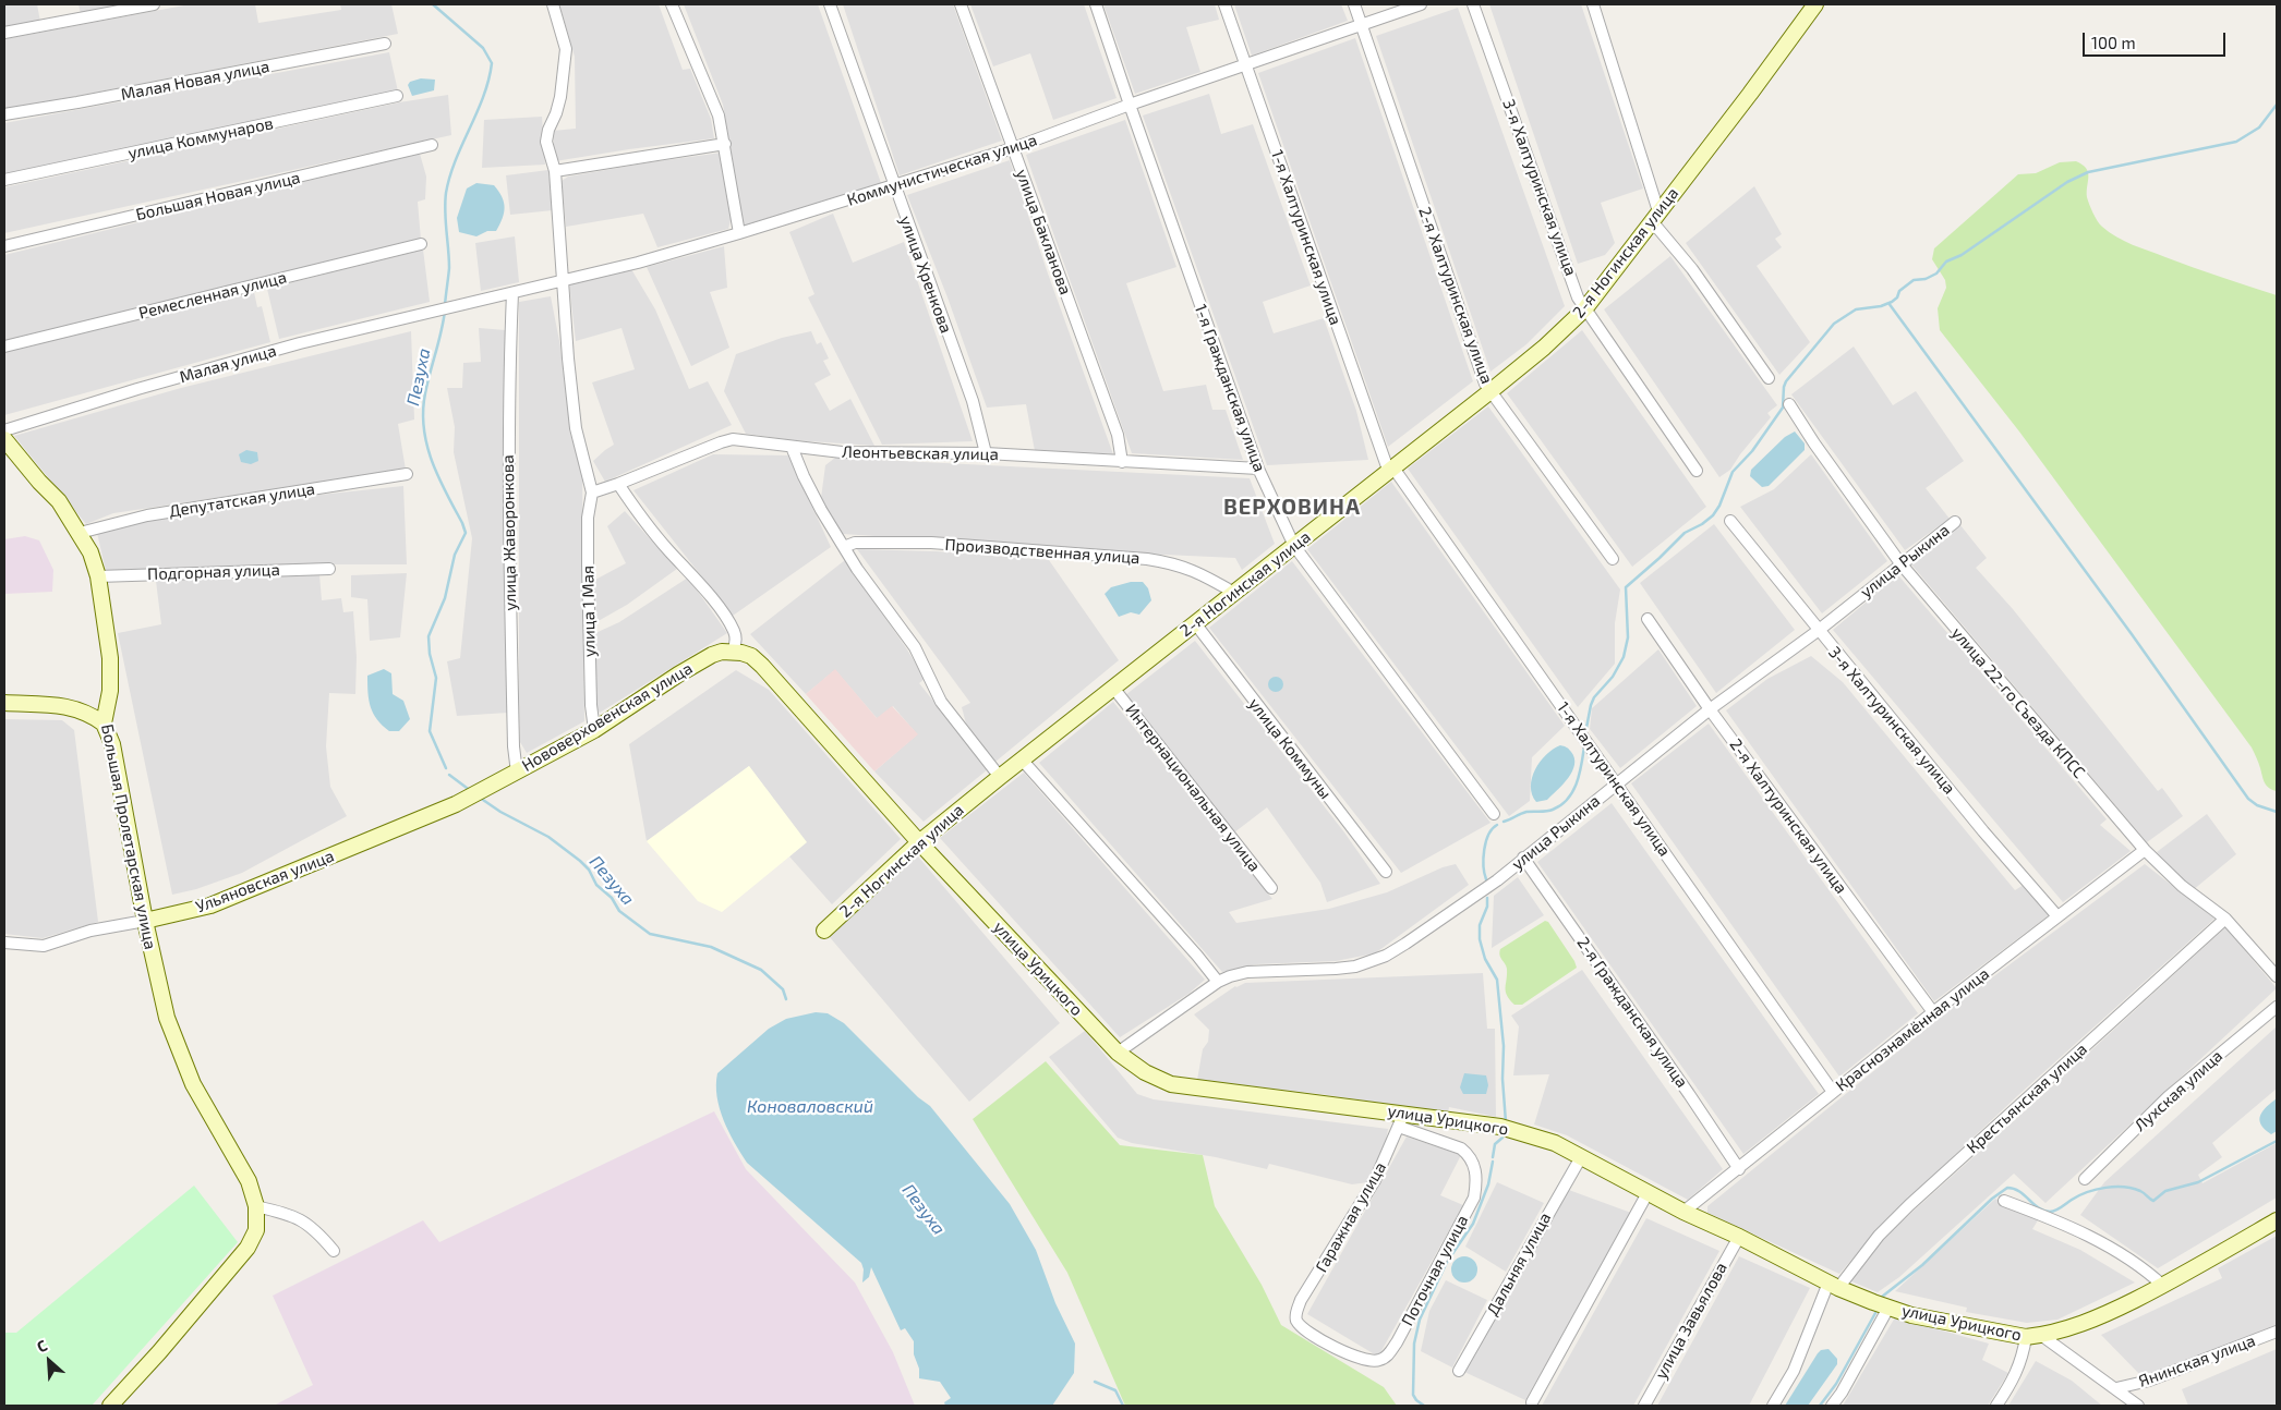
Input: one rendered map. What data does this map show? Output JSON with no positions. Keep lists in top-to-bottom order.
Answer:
{
  "streets": {
    "main road": [
      "2-я Ногинская улица",
      "Нововерховенская улица",
      "Большая Пролетарская улица",
      "Ульяновская улица",
      "улица Урицкого"
    ],
    "street": [
      "Малая Новая улица",
      "улица Коммунаров",
      "Коммунистическая улица",
      "3-я Халтуринская улица",
      "Большая Новая улица",
      "улица Бакланова",
      "1-я Халтуринская улица",
      "улица Хренкова",
      "Ремесленная улица",
      "2-я Халтуринская улица",
      "Малая улица",
      "1-я Гражданская улица",
      "Леонтьевская улица",
      "Депутатская улица",
      "улица Жаворонкова",
      "Производственная улица",
      "улица Рыкина",
      "Подгорная улица",
      "улица 1 Мая",
      "улица 22-го Съезда КПСС",
      "улица Коммуны",
      "Интернациональная улица",
      "2-я Гражданская улица",
      "Краснознамённая улица",
      "Лухская улица",
      "Крестьянская улица",
      "Гаражная улица",
      "Дальняя улица",
      "Поточная улица",
      "улица Завьялова",
      "Янинская улица"
    ]
  },
  "crossings": [
    ["Коммунистическая улица", "улица Бакланова"],
    ["Коммунистическая улица", "1-я Халтуринская улица"],
    ["Коммунистическая улица", "улица Хренкова"],
    ["Коммунистическая улица", "2-я Халтуринская улица"],
    ["Коммунистическая улица", "Малая улица"],
    ["Коммунистическая улица", "1-я Гражданская улица"],
    ["Коммунистическая улица", "улица Жаворонкова"],
    ["3-я Халтуринская улица", "2-я Ногинская улица"],
    ["3-я Халтуринская улица", "улица Рыкина"],
    ["3-я Халтуринская улица", "Краснознамённая улица"],
    ["улица Бакланова", "Леонтьевская улица"],
    ["1-я Халтуринская улица", "2-я Ногинская улица"],
    ["1-я Халтуринская улица", "улица Рыкина"],
    ["1-я Халтуринская улица", "Краснознамённая улица"],
    ["2-я Ногинская улица", "2-я Халтуринская улица"],
    ["2-я Ногинская улица", "1-я Гражданская улица"],
    ["2-я Ногинская улица", "Производственная улица"],
    ["2-я Ногинская улица", "улица Коммуны"],
    ["2-я Ногинская улица", "Интернациональная улица"],
    ["2-я Ногинская улица", "улица Урицкого"],
    ["улица Хренкова", "Леонтьевская улица"],
    ["2-я Халтуринская улица", "улица Рыкина"],
    ["2-я Халтуринская улица", "Краснознамённая улица"],
    ["1-я Гражданская улица", "Леонтьевская улица"],
    ["Леонтьевская улица", "улица 1 Мая"],
    ["Депутатская улица", "Большая Пролетарская улица"],
    ["улица Жаворонкова", "Нововерховенская улица"],
    ["улица Рыкина", "улица 22-го Съезда КПСС"],
    ["улица Рыкина", "улица Урицкого"],
    ["улица Рыкина", "2-я Гражданская улица"],
    ["Подгорная улица", "Большая Пролетарская улица"],
    ["улица 1 Мая", "Нововерховенская улица"],
    ["улица 22-го Съезда КПСС", "Краснознамённая улица"],
    ["улица 22-го Съезда КПСС", "Крестьянская улица"],
    ["Нововерховенская улица", "Ульяновская улица"],
    ["Нововерховенская улица", "улица Урицкого"],
    ["Большая Пролетарская улица", "Ульяновская улица"],
    ["улица Урицкого", "Краснознамённая улица"],
    ["улица Урицкого", "Крестьянская улица"],
    ["улица Урицкого", "Гаражная улица"],
    ["улица Урицкого", "Дальняя улица"],
    ["улица Урицкого", "Поточная улица"],
    ["улица Урицкого", "улица Завьялова"],
    ["2-я Гражданская улица", "Краснознамённая улица"],
    ["Гаражная улица", "Поточная улица"]
  ],
  "districts": ["ВЕРХОВИНА"],
  "water": ["Пезуха", "Коноваловский"],
  "scale_bar": "100 m",
  "north": "top left"
}
